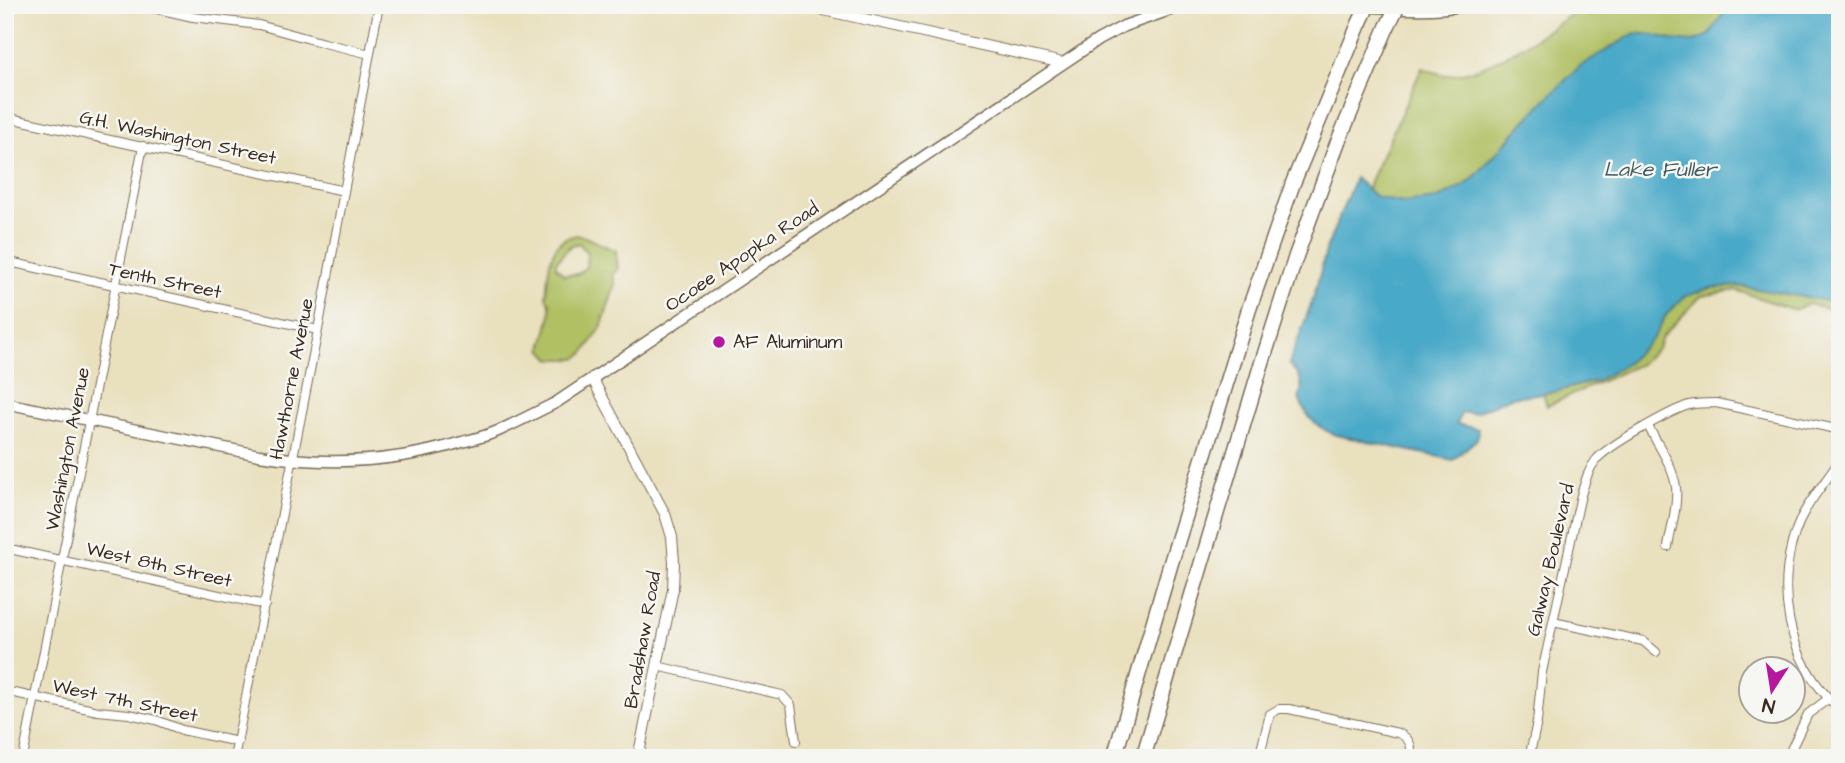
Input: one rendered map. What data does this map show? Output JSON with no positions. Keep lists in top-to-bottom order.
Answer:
{
  "streets": {
    "main road": ["Ocoee Apopka Road"],
    "street": [
      "G.H. Washington Street",
      "Tenth Street",
      "Hawthorne Avenue",
      "Washington Avenue",
      "Galway Boulevard",
      "West 8th Street",
      "Bradshaw Road",
      "West 7th Street"
    ]
  },
  "crossings": [
    ["G.H. Washington Street", "Hawthorne Avenue"],
    ["G.H. Washington Street", "Washington Avenue"],
    ["Ocoee Apopka Road", "Hawthorne Avenue"],
    ["Ocoee Apopka Road", "Washington Avenue"],
    ["Ocoee Apopka Road", "Bradshaw Road"],
    ["Tenth Street", "Hawthorne Avenue"],
    ["Tenth Street", "Washington Avenue"],
    ["Hawthorne Avenue", "West 8th Street"],
    ["Hawthorne Avenue", "West 7th Street"],
    ["Washington Avenue", "West 8th Street"],
    ["Washington Avenue", "West 7th Street"]
  ],
  "water": ["Lake Fuller"],
  "places": ["AF Aluminum"],
  "north": "bottom"
}
